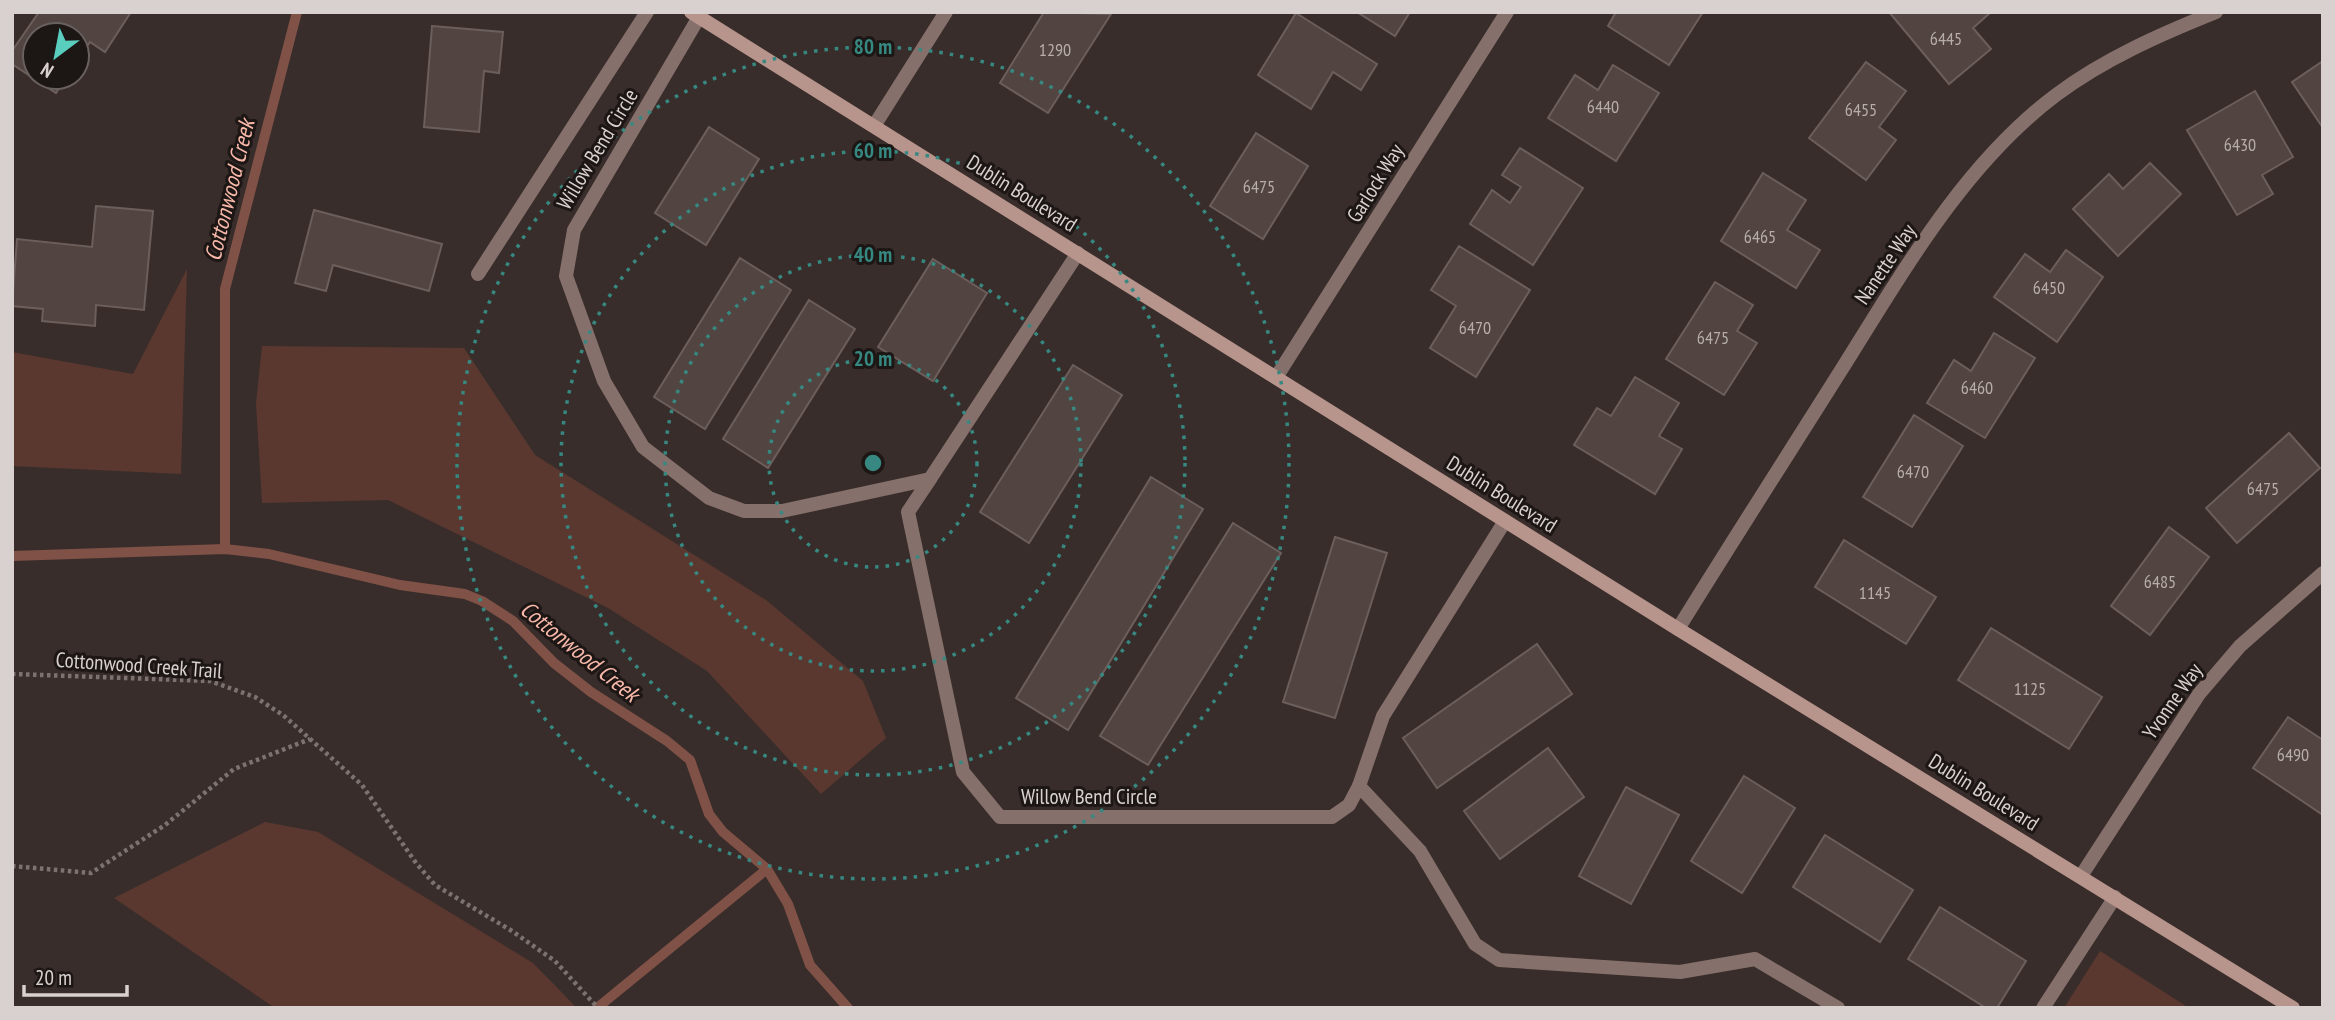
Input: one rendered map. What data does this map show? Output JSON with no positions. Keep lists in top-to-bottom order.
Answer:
{
  "streets": {
    "main road": ["Dublin Boulevard"],
    "street": [
      "Willow Bend Circle",
      "Garlock Way",
      "Nanette Way",
      "Yvonne Way"
    ],
    "path": ["Cottonwood Creek Trail"]
  },
  "crossings": [
    ["Willow Bend Circle", "Dublin Boulevard"],
    ["Garlock Way", "Dublin Boulevard"],
    ["Dublin Boulevard", "Nanette Way"],
    ["Dublin Boulevard", "Yvonne Way"]
  ],
  "water": ["Cottonwood Creek"],
  "house_numbers": [
    "6445",
    "1290",
    "6440",
    "6455",
    "6430",
    "6475",
    "6465",
    "6450",
    "6470",
    "6475",
    "6460",
    "6470",
    "6475",
    "6485",
    "1145",
    "1125",
    "6490"
  ],
  "scale_bar": "20 m",
  "north": "bottom left",
  "rings": [
    "80 m",
    "60 m",
    "40 m",
    "20 m"
  ]
}
